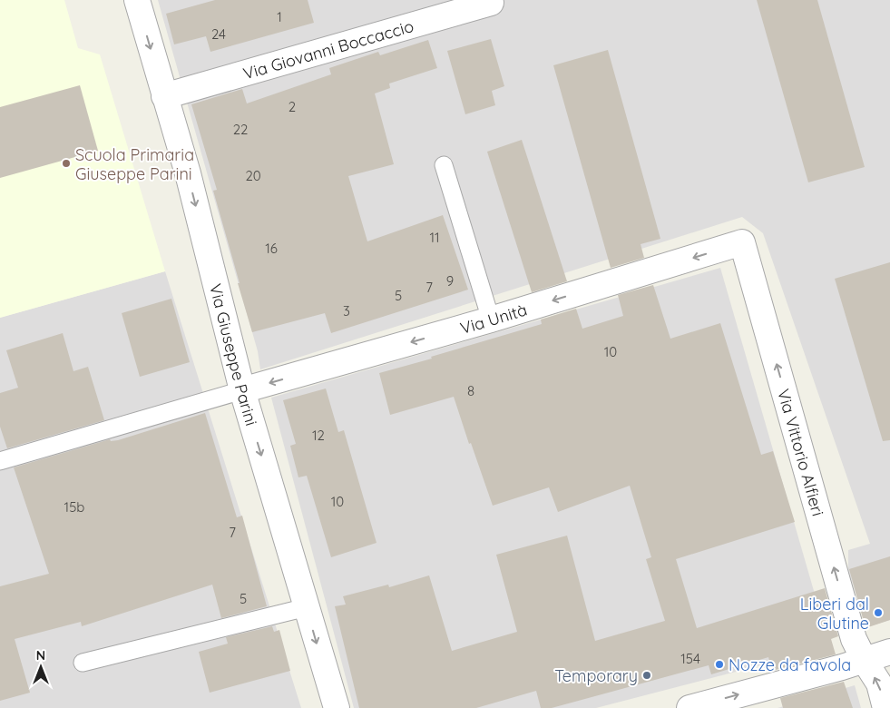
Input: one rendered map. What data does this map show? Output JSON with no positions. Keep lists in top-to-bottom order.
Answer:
{
  "streets": {
    "street": [
      "Via Giovanni Boccaccio",
      "Via Unità",
      "Via Giuseppe Parini",
      "Via Vittorio Alfieri"
    ]
  },
  "crossings": [
    ["Via Giovanni Boccaccio", "Via Giuseppe Parini"],
    ["Via Unità", "Via Giuseppe Parini"],
    ["Via Unità", "Via Vittorio Alfieri"]
  ],
  "one_way": ["Via Unità", "Via Giuseppe Parini", "Via Vittorio Alfieri"],
  "places": [
    "Scuola Primaria Giuseppe Parini",
    "Liberi dal Glutine",
    "Nozze da favola",
    "Temporary"
  ],
  "house_numbers": [
    "1",
    "24",
    "2",
    "22",
    "20",
    "11",
    "16",
    "9",
    "7",
    "5",
    "3",
    "10",
    "8",
    "12",
    "10",
    "15b",
    "7",
    "5",
    "154"
  ],
  "north": "top"
}
